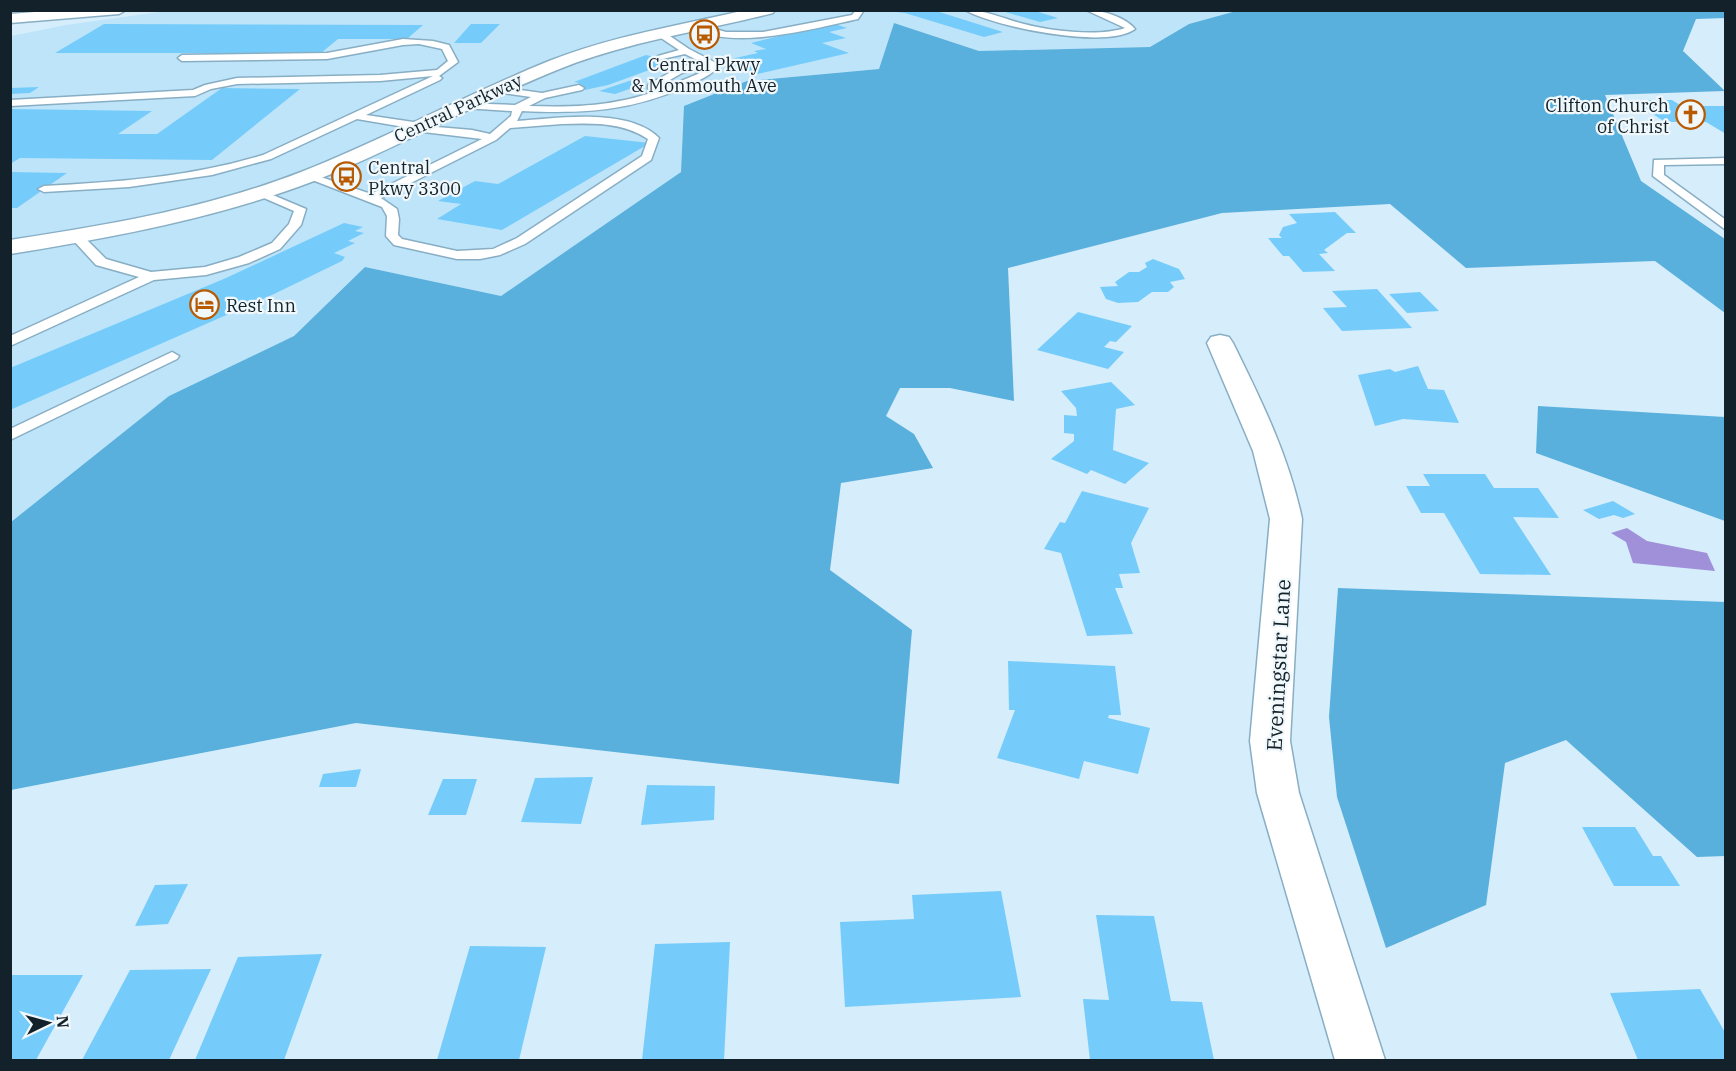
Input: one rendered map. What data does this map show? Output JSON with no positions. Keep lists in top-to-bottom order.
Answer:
{
  "streets": {
    "main road": ["Central Parkway", "Eveningstar Lane"]
  },
  "places": {
    "bus stop": ["Central Pkwy & Monmouth Ave", "Central Pkwy 3300"],
    "church": ["Clifton Church of Christ"],
    "hotel": ["Rest Inn"]
  },
  "north": "right"
}
